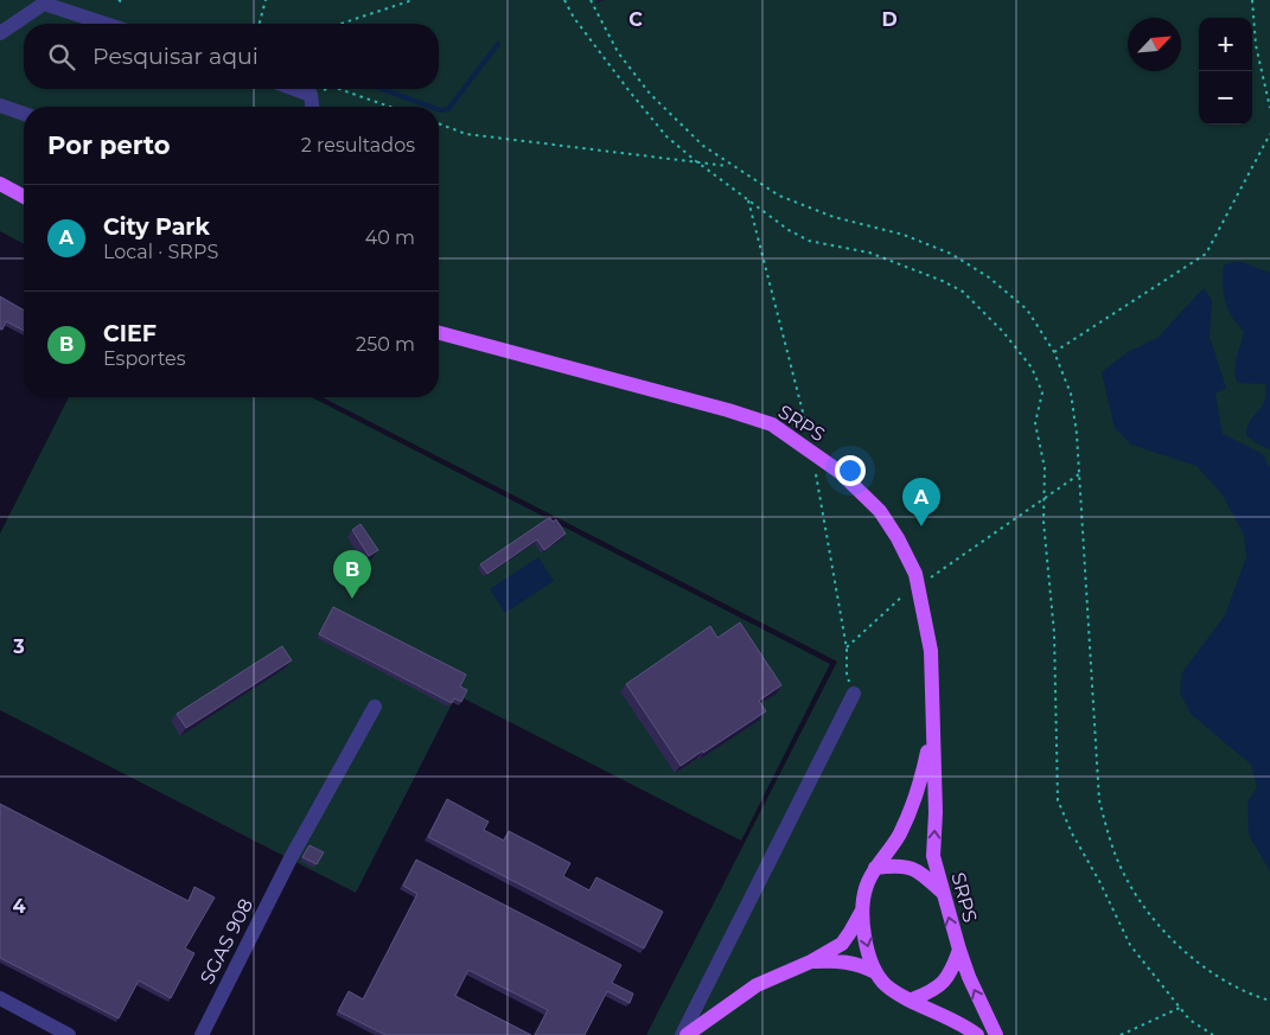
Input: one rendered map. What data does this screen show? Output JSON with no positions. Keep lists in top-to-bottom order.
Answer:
{
  "streets": {
    "main road": ["SRPS"],
    "lane": ["SGAS 908"]
  },
  "north": "top right",
  "page": {
    "map_buttons": ["+", "−"],
    "search": "Pesquisar aqui",
    "heading": ["Por perto", "2 resultados"],
    "list": [
      {
        "mark": "A",
        "name": "City Park",
        "note": "Local · SRPS",
        "value": "40 m"
      },
      {
        "mark": "B",
        "name": "CIEF",
        "note": "Esportes",
        "value": "250 m"
      }
    ],
    "pins": ["A", "B"]
  },
  "grid": {
    "columns": ["C", "D"],
    "rows": ["3", "4"]
  }
}
